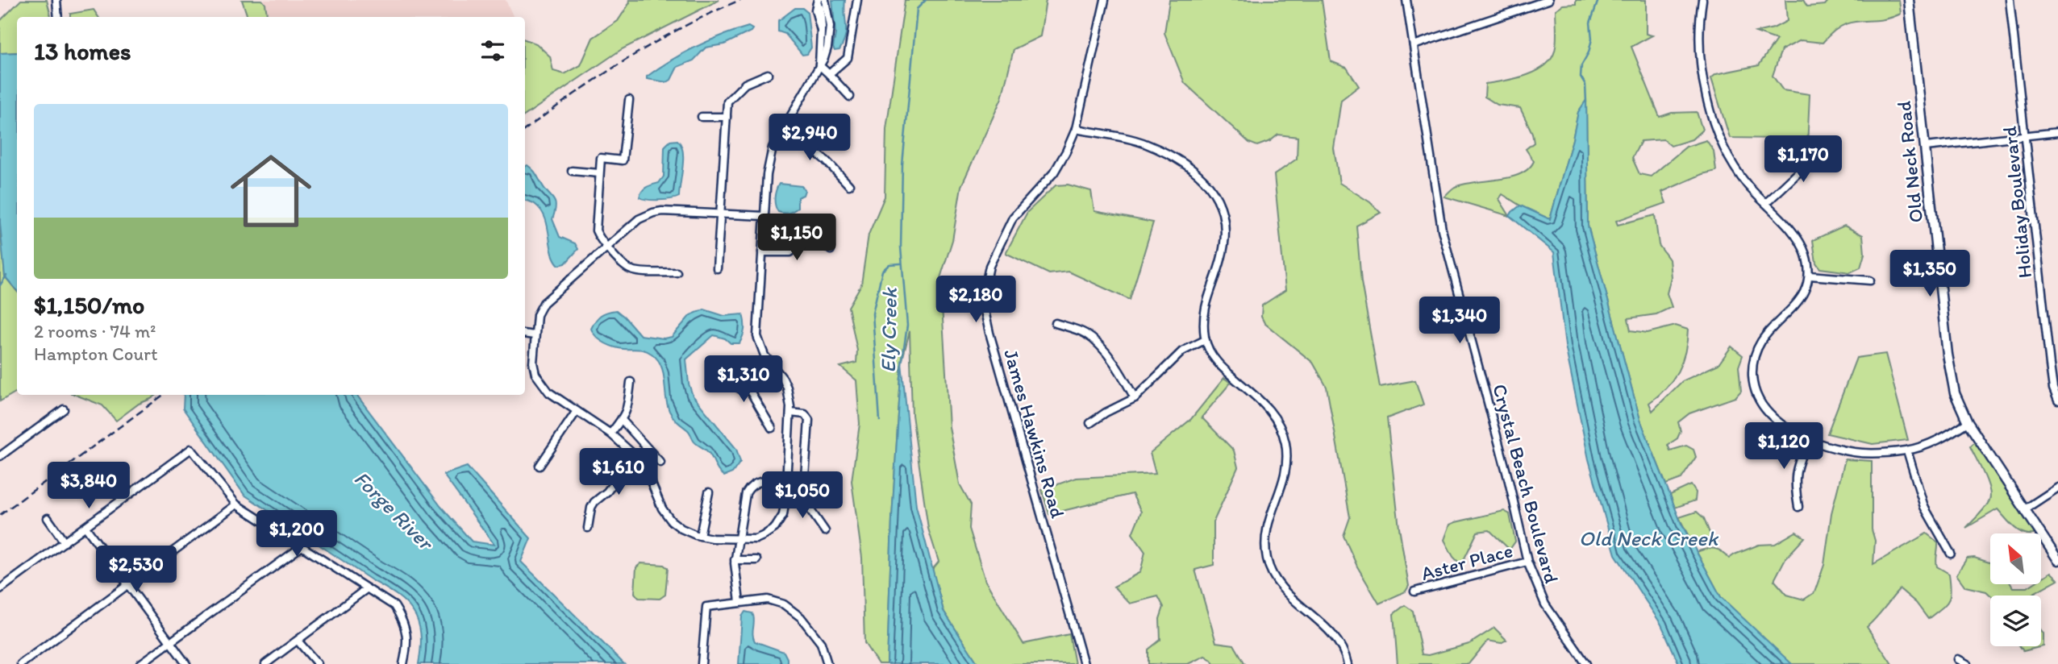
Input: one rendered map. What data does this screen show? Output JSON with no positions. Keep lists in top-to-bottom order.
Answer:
{
  "streets": {
    "street": [
      "Old Neck Road",
      "Holiday Boulevard",
      "James Hawkins Road",
      "Crystal Beach Boulevard",
      "Aster Place"
    ]
  },
  "crossings": [
    ["Crystal Beach Boulevard", "Aster Place"]
  ],
  "water": ["Ely Creek", "Forge River", "Old Neck Creek"],
  "north": "top left",
  "page": {
    "heading": "13 homes",
    "list": [
      {
        "name": "$1,150/mo",
        "note": "2 rooms · 74 m² · Hampton Court"
      }
    ],
    "price": [
      "$2,940",
      "$1,170",
      "$1,150",
      "$1,350",
      "$2,180",
      "$1,340",
      "$1,310",
      "$1,120",
      "$1,610",
      "$3,840",
      "$1,050",
      "$1,200",
      "$2,530"
    ]
  }
}
